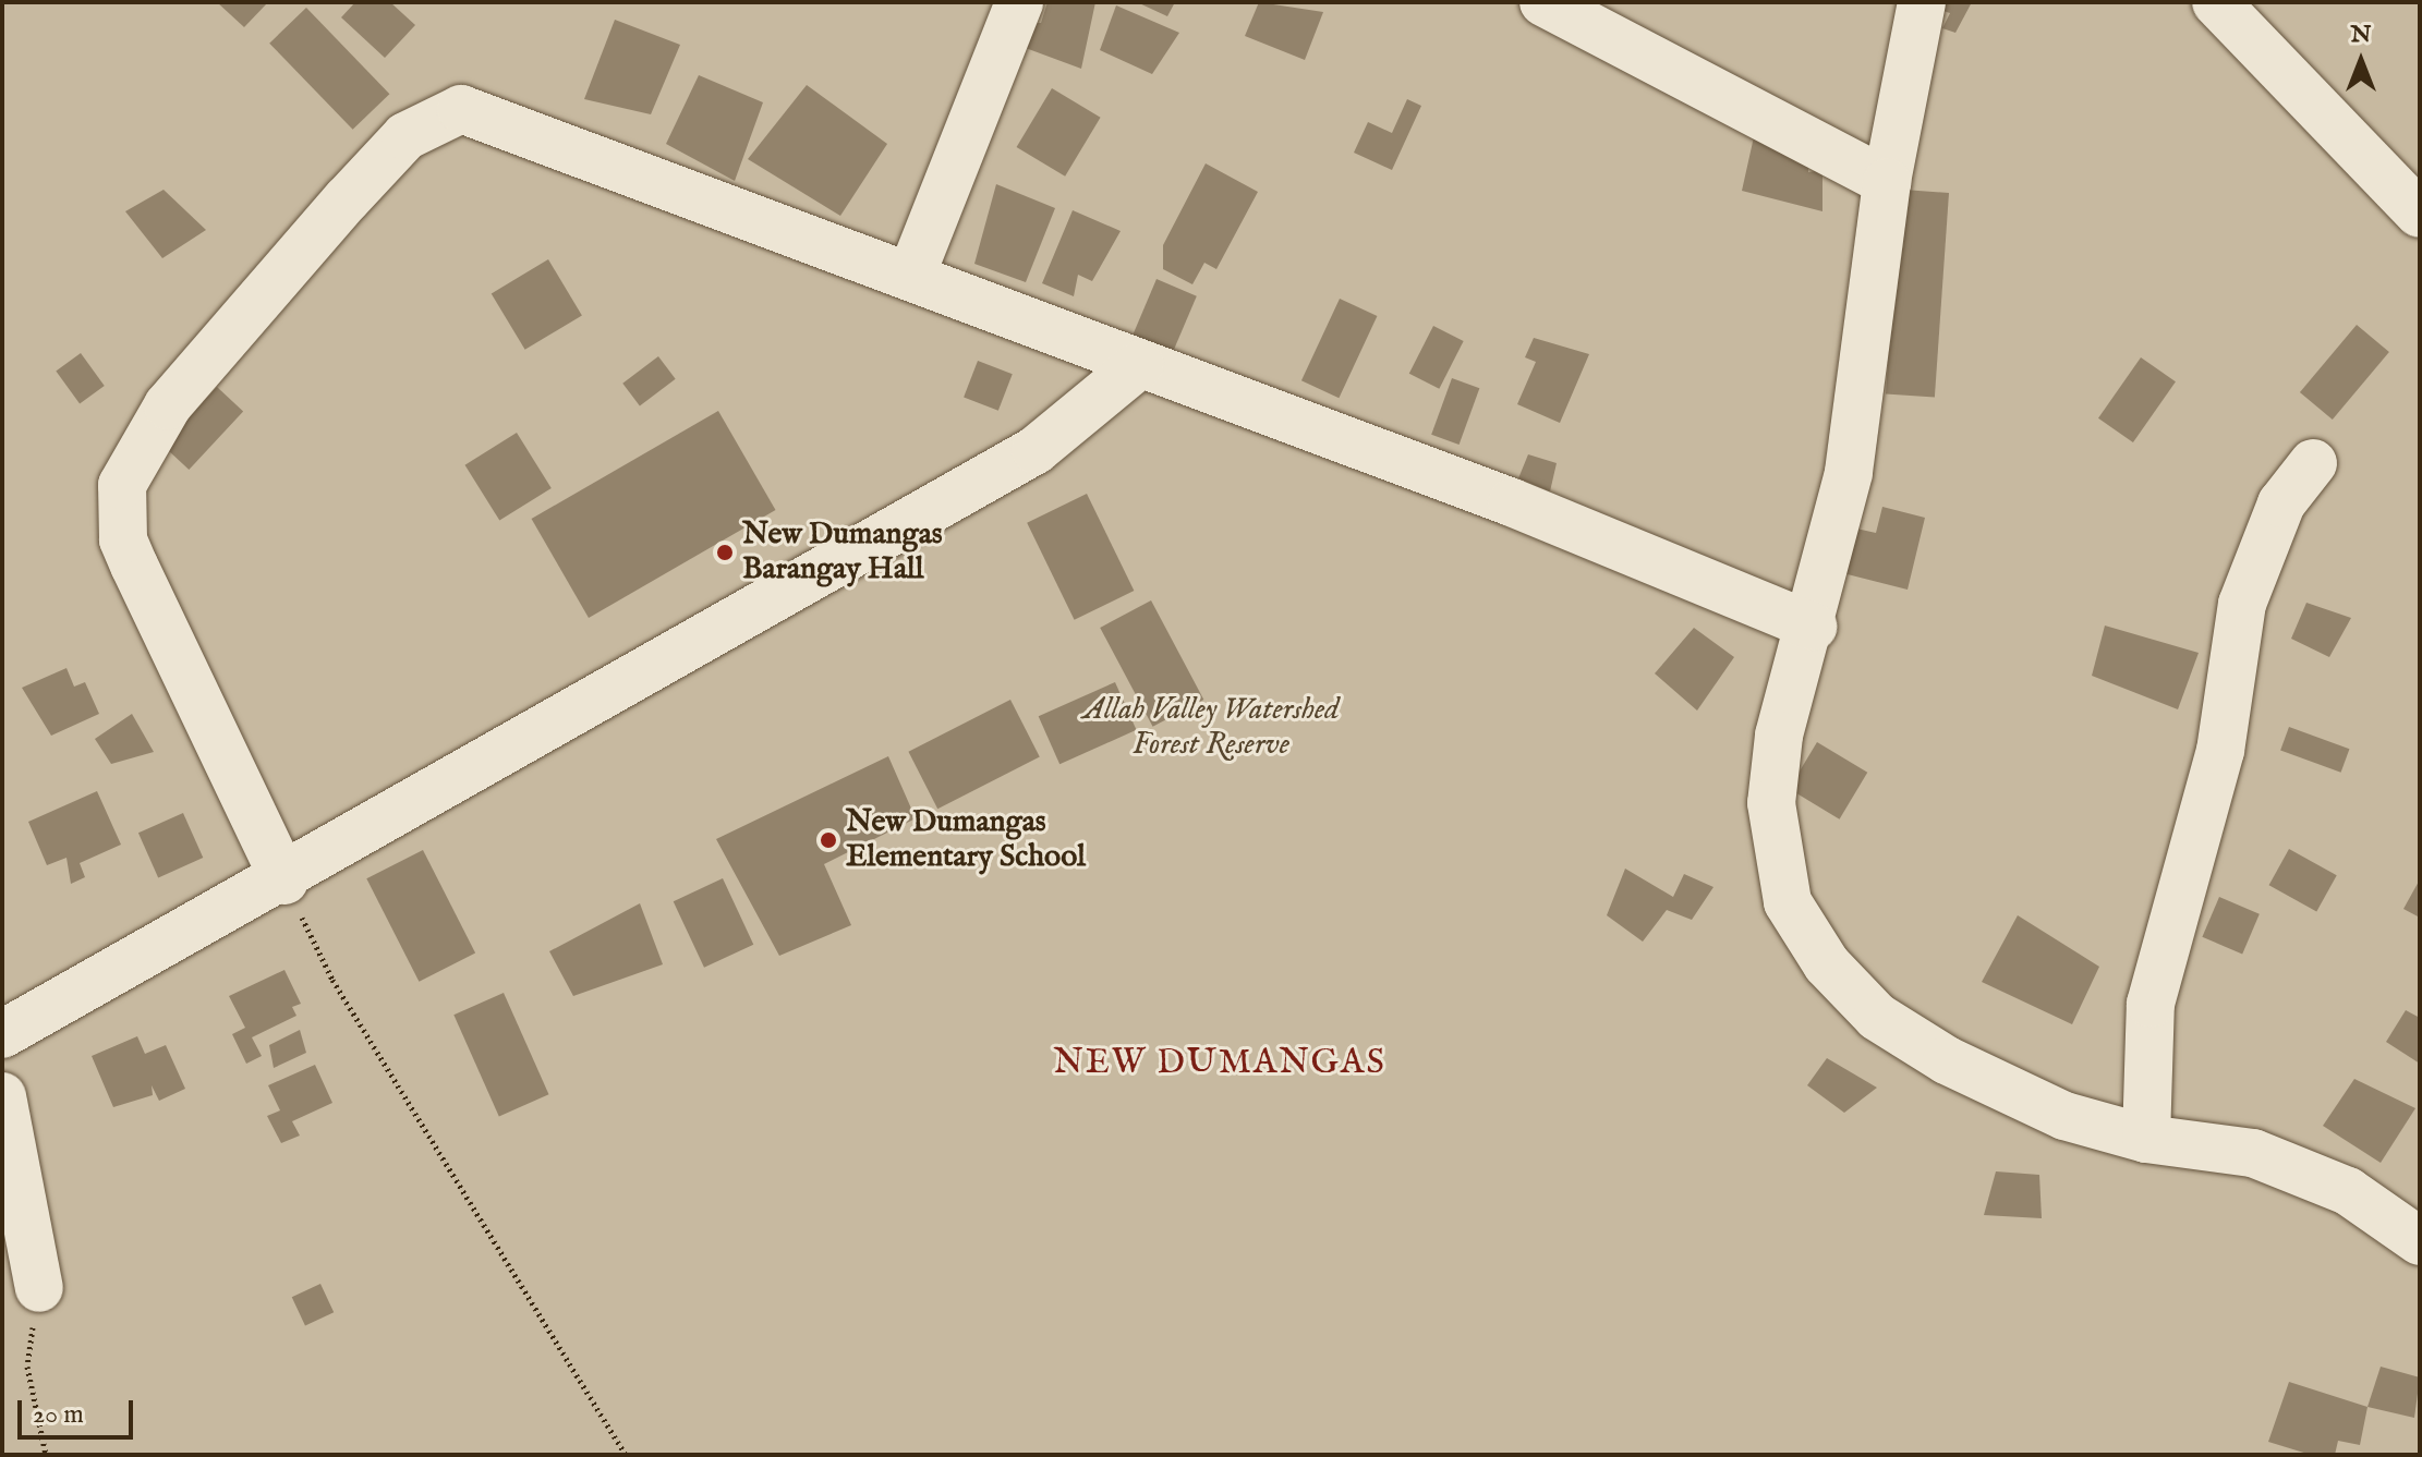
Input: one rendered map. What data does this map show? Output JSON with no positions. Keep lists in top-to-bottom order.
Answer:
{
  "districts": ["NEW DUMANGAS"],
  "parks": ["Allah Valley Watershed Forest Reserve"],
  "places": ["New Dumangas Barangay Hall", "New Dumangas Elementary School"],
  "scale_bar": "20 m",
  "north": "top"
}
